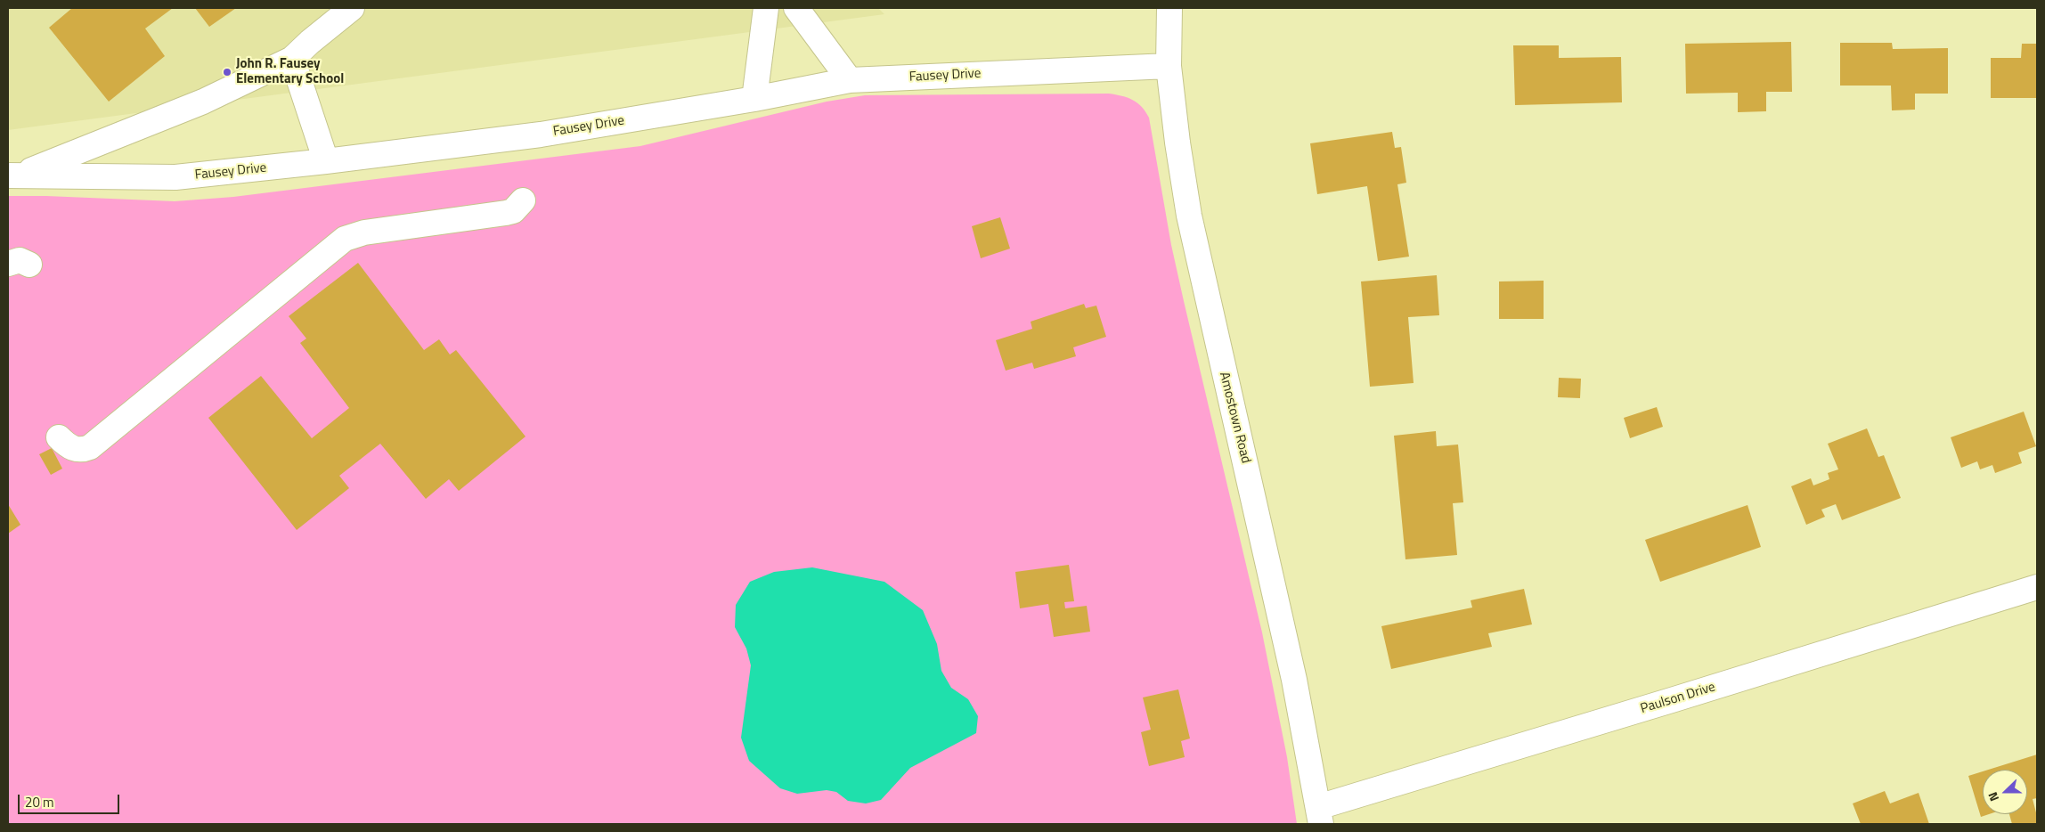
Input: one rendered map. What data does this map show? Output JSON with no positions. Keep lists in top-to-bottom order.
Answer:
{
  "streets": {
    "street": ["Fausey Drive", "Amostown Road", "Paulson Drive"]
  },
  "crossings": [
    ["Fausey Drive", "Amostown Road"],
    ["Amostown Road", "Paulson Drive"]
  ],
  "places": ["John R. Fausey Elementary School"],
  "scale_bar": "20 m",
  "north": "left"
}
